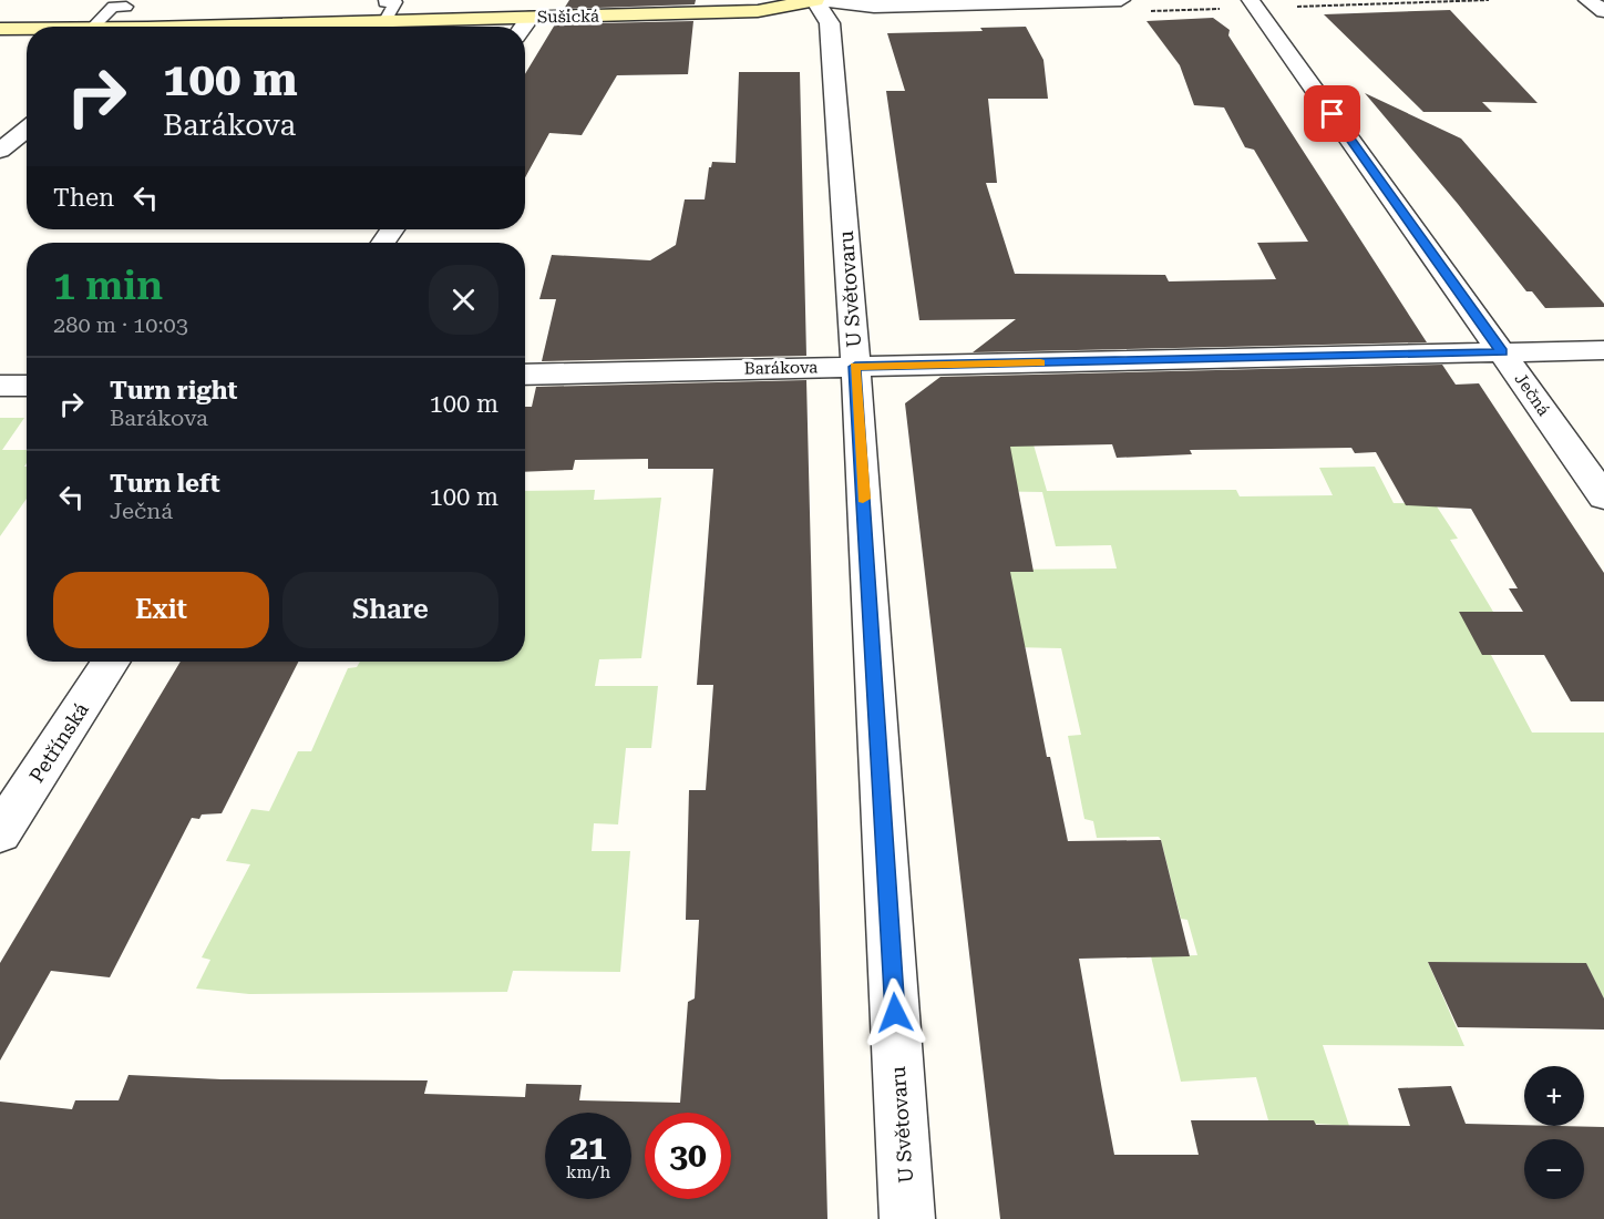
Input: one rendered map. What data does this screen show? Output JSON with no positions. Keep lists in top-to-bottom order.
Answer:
{
  "streets": {
    "street": [
      "Sušická",
      "U Světovaru",
      "Barákova",
      "Ječná",
      "Petřínská"
    ]
  },
  "crossings": [
    ["Sušická", "U Světovaru"],
    ["U Světovaru", "Barákova"],
    ["Barákova", "Ječná"]
  ],
  "page": {
    "turn": ["100 m", "Barákova"],
    "then": "Then",
    "heading": ["1 min", "280 m · 10:03"],
    "list": [
      {
        "name": "Turn right",
        "note": "Barákova",
        "value": "100 m"
      },
      {
        "name": "Turn left",
        "note": "Ječná",
        "value": "100 m"
      }
    ],
    "buttons": ["Exit", "Share"],
    "map_buttons": ["+", "−"],
    "speed": "21 km/h",
    "limit": "30"
  }
}
